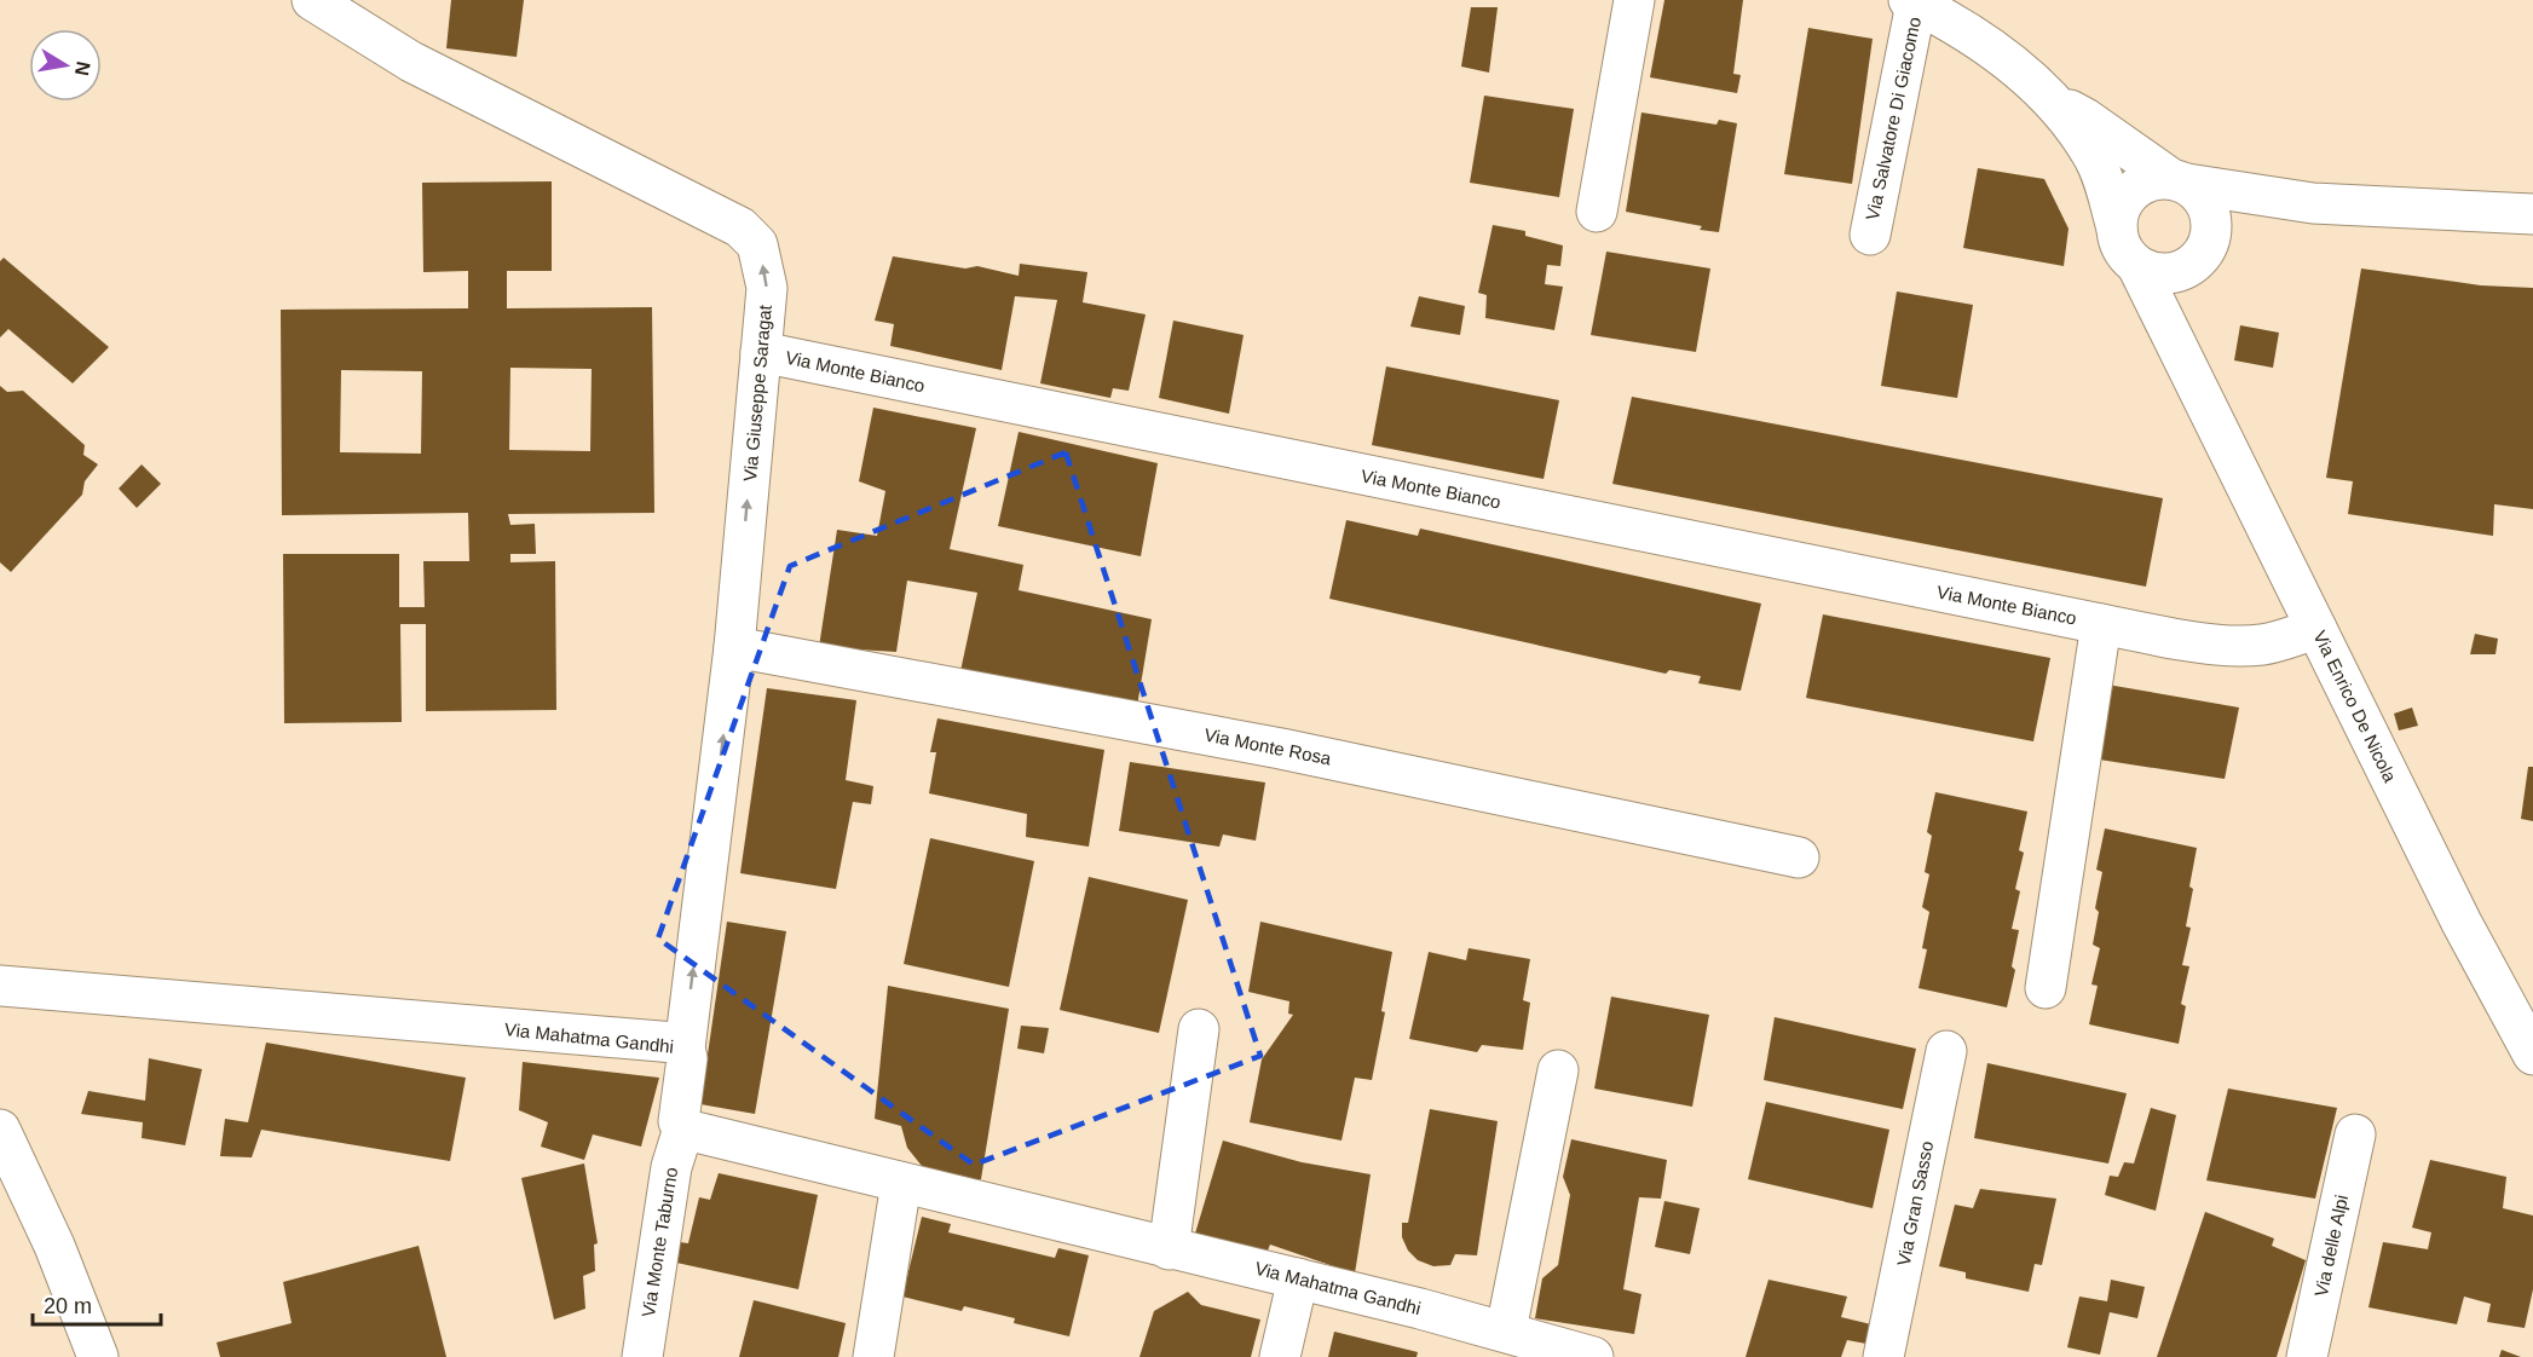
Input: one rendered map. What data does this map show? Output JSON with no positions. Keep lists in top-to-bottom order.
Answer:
{
  "streets": {
    "street": [
      "Via Salvatore Di Giacomo",
      "Via Monte Bianco",
      "Via Giuseppe Saragat",
      "Via Enrico De Nicola",
      "Via Monte Rosa",
      "Via Mahatma Gandhi",
      "Via Gran Sasso",
      "Via Monte Taburno",
      "Via delle Alpi"
    ]
  },
  "crossings": [
    ["Via Salvatore Di Giacomo", "Via Enrico De Nicola"],
    ["Via Monte Bianco", "Via Giuseppe Saragat"],
    ["Via Monte Bianco", "Via Enrico De Nicola"],
    ["Via Giuseppe Saragat", "Via Monte Rosa"],
    ["Via Giuseppe Saragat", "Via Mahatma Gandhi"],
    ["Via Mahatma Gandhi", "Via Monte Taburno"]
  ],
  "one_way": ["Via Giuseppe Saragat"],
  "scale_bar": "20 m",
  "north": "right"
}
